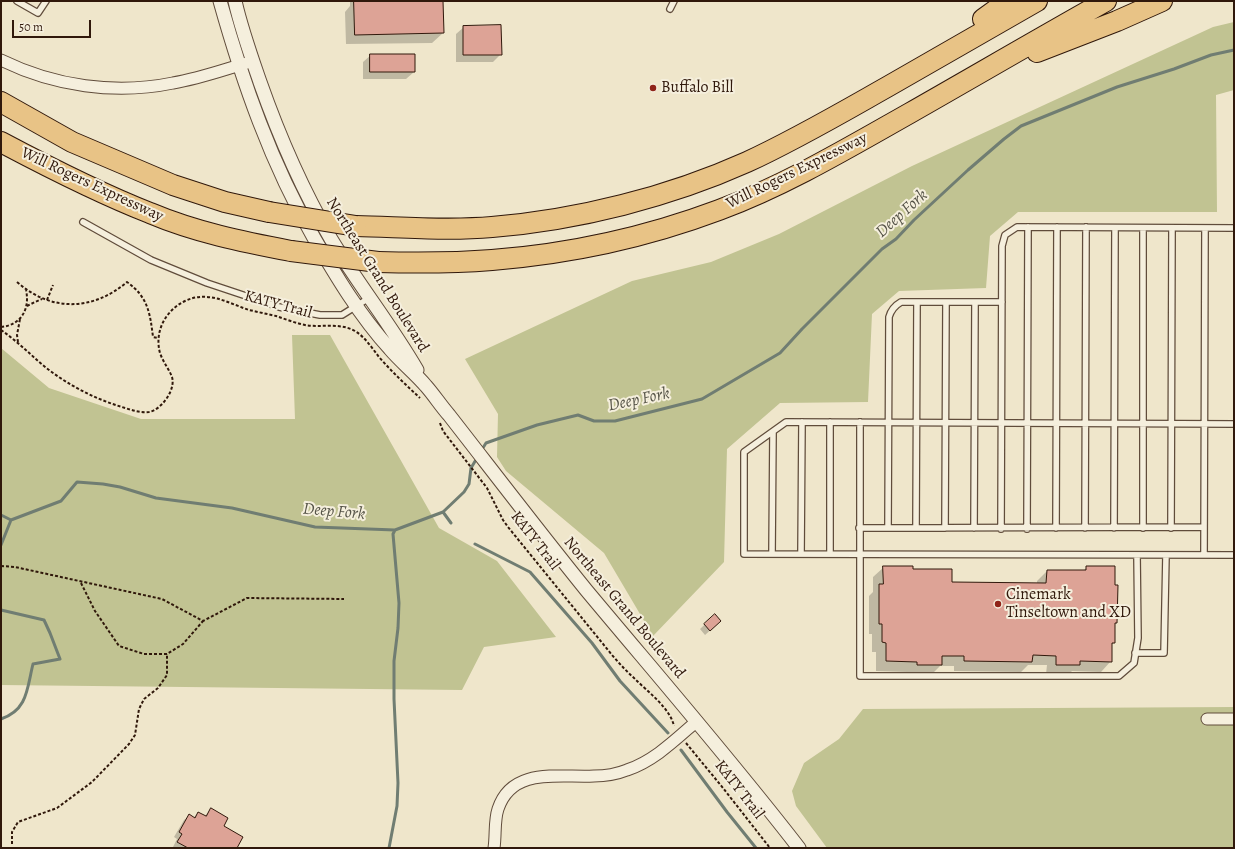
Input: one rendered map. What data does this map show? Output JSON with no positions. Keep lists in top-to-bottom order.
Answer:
{
  "streets": {
    "highway": ["Will Rogers Expressway"],
    "street": ["Northeast Grand Boulevard"],
    "path": ["KATY Trail"]
  },
  "water": ["Deep Fork"],
  "places": ["Buffalo Bill", "Cinemark Tinseltown and XD"],
  "scale_bar": "50 m"
}
